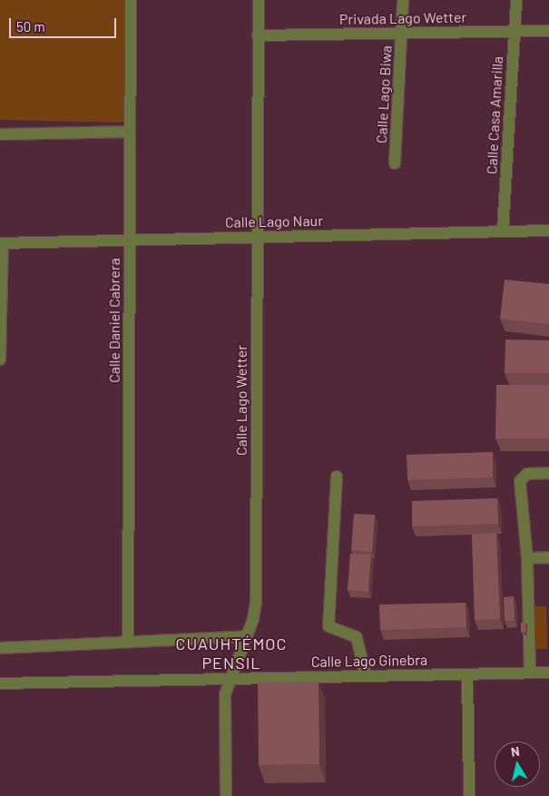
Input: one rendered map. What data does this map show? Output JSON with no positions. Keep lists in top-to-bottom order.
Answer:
{
  "streets": {
    "street": [
      "Privada Lago Wetter",
      "Calle Lago Biwa",
      "Calle Casa Amarilla",
      "Calle Lago Naur",
      "Calle Daniel Cabrera",
      "Calle Lago Wetter",
      "Calle Lago Ginebra"
    ]
  },
  "crossings": [
    ["Privada Lago Wetter", "Calle Lago Biwa"],
    ["Privada Lago Wetter", "Calle Casa Amarilla"],
    ["Privada Lago Wetter", "Calle Lago Wetter"],
    ["Calle Casa Amarilla", "Calle Lago Naur"],
    ["Calle Lago Naur", "Calle Daniel Cabrera"],
    ["Calle Lago Naur", "Calle Lago Wetter"],
    ["Calle Lago Wetter", "Calle Lago Ginebra"]
  ],
  "districts": ["CUAUHTÉMOC PENSIL"],
  "scale_bar": "50 m",
  "north": "top"
}
